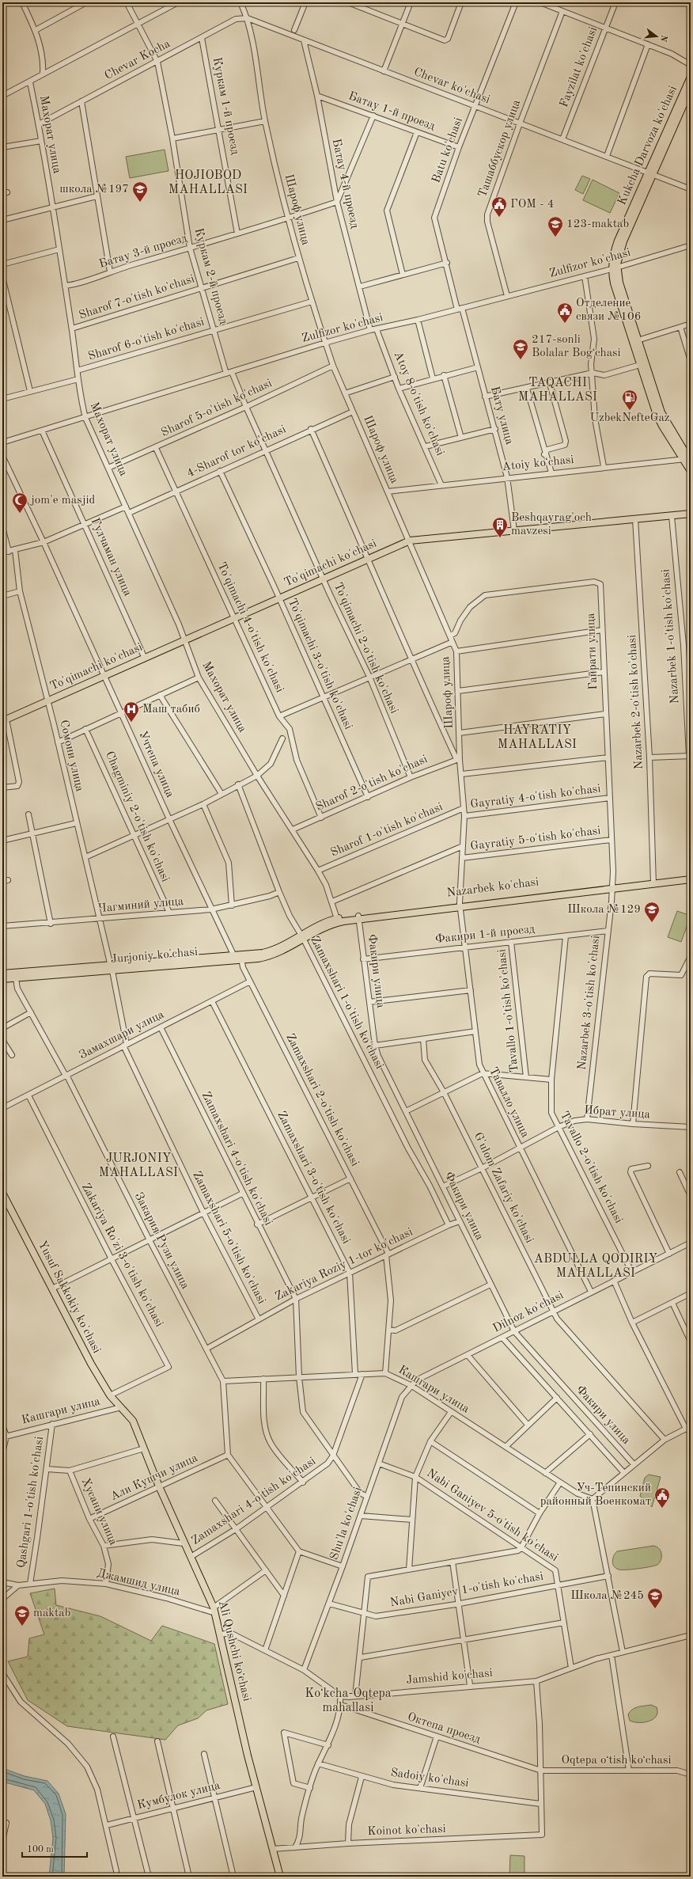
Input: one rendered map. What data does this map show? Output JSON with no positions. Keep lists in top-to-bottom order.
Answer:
{
  "streets": {
    "main road": [
      "Kukcha Darvoza ko'chasi",
      "To'qimachi ko'chasi",
      "Nazarbek ko'chasi",
      "Jurjoniy ko'chasi",
      "Yusuf Sakkokiy ko'chasi",
      "Ali Qushchi koʻchasi"
    ],
    "street": [
      "Chevar Kocha",
      "Fayzilat ko'chasi",
      "Chevar ko'chasi",
      "Куркам 1-й проезд",
      "Батау 1-й проезд",
      "Махорат улица",
      "Ташаббускор улица",
      "Batu ko'chasi",
      "Батау 4-й проезд",
      "Шароф улица",
      "Батау 3-й проезд",
      "Zulfizor ko'chasi",
      "Куркам 2-й проезд",
      "Sharof 7-o'tish ko'chasi",
      "Sharof 6-o'tish ko'chasi",
      "Atoy 8-o'tish ko'chasi",
      "Sharof 5-o'tish ko'chasi",
      "Бату улица",
      "4-Sharof tor ko'chasi",
      "Atoiy koʻchasi",
      "Гулчаман улица",
      "To'qimachi 4-o'tish ko'chasi",
      "Nazarbek 1-o'tish ko'chasi",
      "To'qimachi 2-o'tish ko'chasi",
      "Гайрати улица",
      "To'qimachi 3-o'tish ko'chasi",
      "Nazarbek 2-o'tish ko'chasi",
      "Сомони улица",
      "Учтепа улица",
      "Sharof 2-o'tish ko'chasi",
      "Gayratiy 4-o'tish ko'chasi",
      "Chagminiy 2-o'tish ko'chasi",
      "Sharof 1-o'tish ko'chasi",
      "Gayratiy 5-o'tish ko'chasi",
      "Чагминий улица",
      "Факири 1-й проезд",
      "Факири улица",
      "Zamaxshari 1-o'tish ko'chasi",
      "Nazarbek 3-o'tish ko'chasi",
      "Tavallo 1-o'tish ko'chasi",
      "Замахшари улица",
      "Zamaxshari 2-o'tish ko'chasi",
      "Тавалло улица",
      "Ибрат улица",
      "Zamaxshari 4-o'tish ko'chasi",
      "Tavallo 2-o'tish ko'chasi",
      "Zamaxshari 3-o'tish ko'chasi",
      "G'ulom Zafariy ko'chasi",
      "Zamaxshari 5-o'tish ko'chasi",
      "Закария Рузи улица",
      "Zakariya Ro'zi 3-o'tish ko'chasi",
      "Zakariya Roziy 1-tor ko'chasi",
      "Dilnoz ko'chasi",
      "Кашгари улица",
      "Али Кушчи улица",
      "Qashgari 1-o'tish ko'chasi",
      "Хусани улица",
      "Nabi Ganiyev 5-o'tish ko'chasi",
      "Shu'la ko'chasi",
      "Джамшид улица",
      "Nabi Ganiyev 1-o'tish ko'chasi",
      "Jamshid ko'chasi",
      "Октепа проезд",
      "Oqtepa oʻtish koʻchasi",
      "Sadoiy ko'chasi",
      "Кумбулок улица",
      "Koinot ko'chasi"
    ]
  },
  "crossings": [
    ["Chevar Kocha", "Chevar ko'chasi"],
    ["Chevar Kocha", "Куркам 1-й проезд"],
    ["Chevar Kocha", "Махорат улица"],
    ["Chevar Kocha", "Шароф улица"],
    ["Chevar Kocha", "Куркам 2-й проезд"],
    ["Fayzilat ko'chasi", "Chevar ko'chasi"],
    ["Chevar ko'chasi", "Kukcha Darvoza ko'chasi"],
    ["Chevar ko'chasi", "Ташаббускор улица"],
    ["Chevar ko'chasi", "Batu ko'chasi"],
    ["Chevar ko'chasi", "Батау 4-й проезд"],
    ["Chevar ko'chasi", "Шароф улица"],
    ["Куркам 1-й проезд", "Батау 3-й проезд"],
    ["Батау 1-й проезд", "Batu ko'chasi"],
    ["Батау 1-й проезд", "Батау 4-й проезд"],
    ["Махорат улица", "Батау 3-й проезд"],
    ["Махорат улица", "Zulfizor ko'chasi"],
    ["Махорат улица", "Sharof 7-o'tish ko'chasi"],
    ["Махорат улица", "Sharof 6-o'tish ko'chasi"],
    ["Махорат улица", "Sharof 5-o'tish ko'chasi"],
    ["Махорат улица", "4-Sharof tor ko'chasi"],
    ["Махорат улица", "To'qimachi ko'chasi"],
    ["Махорат улица", "Sharof 2-o'tish ko'chasi"],
    ["Махорат улица", "Sharof 1-o'tish ko'chasi"],
    ["Махорат улица", "Nazarbek ko'chasi"],
    ["Kukcha Darvoza ko'chasi", "Zulfizor ko'chasi"],
    ["Kukcha Darvoza ko'chasi", "Atoiy koʻchasi"],
    ["Ташаббускор улица", "Zulfizor ko'chasi"],
    ["Batu ko'chasi", "Zulfizor ko'chasi"],
    ["Batu ko'chasi", "Бату улица"],
    ["Батау 4-й проезд", "Батау 3-й проезд"],
    ["Батау 4-й проезд", "Zulfizor ko'chasi"],
    ["Шароф улица", "Батау 3-й проезд"],
    ["Шароф улица", "Zulfizor ko'chasi"],
    ["Шароф улица", "Sharof 7-o'tish ko'chasi"],
    ["Шароф улица", "Sharof 6-o'tish ko'chasi"],
    ["Шароф улица", "Sharof 5-o'tish ko'chasi"],
    ["Шароф улица", "4-Sharof tor ko'chasi"],
    ["Шароф улица", "Atoiy koʻchasi"],
    ["Шароф улица", "To'qimachi ko'chasi"],
    ["Шароф улица", "Гайрати улица"],
    ["Шароф улица", "Sharof 2-o'tish ko'chasi"],
    ["Шароф улица", "Gayratiy 4-o'tish ko'chasi"],
    ["Шароф улица", "Sharof 1-o'tish ko'chasi"],
    ["Шароф улица", "Gayratiy 5-o'tish ko'chasi"],
    ["Шароф улица", "Nazarbek ko'chasi"],
    ["Шароф улица", "Тавалло улица"],
    ["Батау 3-й проезд", "Куркам 2-й проезд"],
    ["Zulfizor ko'chasi", "Куркам 2-й проезд"],
    ["Zulfizor ko'chasi", "Atoy 8-o'tish ko'chasi"],
    ["Zulfizor ko'chasi", "Бату улица"],
    ["Zulfizor ko'chasi", "Гулчаман улица"],
    ["Куркам 2-й проезд", "Sharof 7-o'tish ko'chasi"],
    ["Куркам 2-й проезд", "Sharof 6-o'tish ko'chasi"],
    ["Куркам 2-й проезд", "Sharof 5-o'tish ko'chasi"],
    ["Куркам 2-й проезд", "To'qimachi 2-o'tish ko'chasi"],
    ["Atoy 8-o'tish ko'chasi", "Atoiy koʻchasi"],
    ["Sharof 5-o'tish ko'chasi", "To'qimachi 4-o'tish ko'chasi"],
    ["Sharof 5-o'tish ko'chasi", "To'qimachi 2-o'tish ko'chasi"],
    ["Бату улица", "Atoiy koʻchasi"],
    ["Бату улица", "To'qimachi ko'chasi"],
    ["4-Sharof tor ko'chasi", "To'qimachi 4-o'tish ko'chasi"],
    ["4-Sharof tor ko'chasi", "To'qimachi 2-o'tish ko'chasi"],
    ["4-Sharof tor ko'chasi", "To'qimachi 3-o'tish ko'chasi"],
    ["Гулчаман улица", "To'qimachi ko'chasi"],
    ["To'qimachi ko'chasi", "To'qimachi 4-o'tish ko'chasi"],
    ["To'qimachi ko'chasi", "Nazarbek 1-o'tish ko'chasi"],
    ["To'qimachi ko'chasi", "To'qimachi 2-o'tish ko'chasi"],
    ["To'qimachi ko'chasi", "To'qimachi 3-o'tish ko'chasi"],
    ["To'qimachi ko'chasi", "Nazarbek 2-o'tish ko'chasi"],
    ["To'qimachi ko'chasi", "Сомони улица"],
    ["To'qimachi ko'chasi", "Учтепа улица"],
    ["To'qimachi 4-o'tish ko'chasi", "Sharof 2-o'tish ko'chasi"],
    ["To'qimachi 2-o'tish ko'chasi", "Sharof 2-o'tish ko'chasi"],
    ["Гайрати улица", "Gayratiy 4-o'tish ko'chasi"],
    ["Гайрати улица", "Gayratiy 5-o'tish ko'chasi"],
    ["Гайрати улица", "Nazarbek ko'chasi"],
    ["Гайрати улица", "Nazarbek 3-o'tish ko'chasi"],
    ["To'qimachi 3-o'tish ko'chasi", "Sharof 2-o'tish ko'chasi"],
    ["Nazarbek 2-o'tish ko'chasi", "Nazarbek ko'chasi"],
    ["Сомони улица", "Чагминий улица"],
    ["Сомони улица", "Jurjoniy ko'chasi"],
    ["Сомони улица", "Zamaxshari 5-o'tish ko'chasi"],
    ["Учтепа улица", "Чагминий улица"],
    ["Учтепа улица", "Jurjoniy ko'chasi"],
    ["Учтепа улица", "Zamaxshari 2-o'tish ko'chasi"],
    ["Chagminiy 2-o'tish ko'chasi", "Чагминий улица"],
    ["Nazarbek ko'chasi", "Jurjoniy ko'chasi"],
    ["Nazarbek ko'chasi", "Факири улица"],
    ["Nazarbek ko'chasi", "Zamaxshari 1-o'tish ko'chasi"],
    ["Nazarbek ko'chasi", "Nazarbek 3-o'tish ko'chasi"],
    ["Nazarbek ko'chasi", "Тавалло улица"],
    ["Чагминий улица", "Zamaxshari 1-o'tish ko'chasi"],
    ["Факири 1-й проезд", "Факири улица"],
    ["Факири 1-й проезд", "Nazarbek 3-o'tish ko'chasi"],
    ["Факири 1-й проезд", "Tavallo 1-o'tish ko'chasi"],
    ["Факири 1-й проезд", "Тавалло улица"],
    ["Факири 1-й проезд", "Tavallo 2-o'tish ko'chasi"],
    ["Jurjoniy ko'chasi", "Zamaxshari 1-o'tish ko'chasi"],
    ["Jurjoniy ko'chasi", "Zamaxshari 2-o'tish ko'chasi"],
    ["Jurjoniy ko'chasi", "Zamaxshari 5-o'tish ko'chasi"],
    ["Jurjoniy ko'chasi", "Закария Рузи улица"],
    ["Факири улица", "Ибрат улица"],
    ["Факири улица", "Zakariya Roziy 1-tor ko'chasi"],
    ["Факири улица", "Dilnoz ko'chasi"],
    ["Zamaxshari 1-o'tish ko'chasi", "Zakariya Roziy 1-tor ko'chasi"],
    ["Nazarbek 3-o'tish ko'chasi", "Ибрат улица"],
    ["Замахшари улица", "Zamaxshari 2-o'tish ko'chasi"],
    ["Замахшари улица", "Zamaxshari 4-o'tish ko'chasi"],
    ["Замахшари улица", "Zamaxshari 3-o'tish ko'chasi"],
    ["Замахшари улица", "Zamaxshari 5-o'tish ko'chasi"],
    ["Замахшари улица", "Закария Рузи улица"],
    ["Замахшари улица", "Zakariya Ro'zi 3-o'tish ko'chasi"],
    ["Zamaxshari 2-o'tish ko'chasi", "Zakariya Roziy 1-tor ko'chasi"],
    ["Zamaxshari 2-o'tish ko'chasi", "Кашгари улица"],
    ["Тавалло улица", "Ибрат улица"],
    ["Тавалло улица", "Dilnoz ko'chasi"],
    ["Ибрат улица", "Tavallo 2-o'tish ko'chasi"],
    ["Ибрат улица", "G'ulom Zafariy ko'chasi"],
    ["Zamaxshari 4-o'tish ko'chasi", "Zakariya Roziy 1-tor ko'chasi"],
    ["Zamaxshari 4-o'tish ko'chasi", "Кашгари улица"],
    ["Zamaxshari 4-o'tish ko'chasi", "Ali Qushchi koʻchasi"],
    ["Tavallo 2-o'tish ko'chasi", "Dilnoz ko'chasi"],
    ["Zamaxshari 3-o'tish ko'chasi", "Zakariya Roziy 1-tor ko'chasi"],
    ["Zamaxshari 3-o'tish ko'chasi", "Кашгари улица"],
    ["G'ulom Zafariy ko'chasi", "Dilnoz ko'chasi"],
    ["Zamaxshari 5-o'tish ko'chasi", "Zakariya Roziy 1-tor ko'chasi"],
    ["Закария Рузи улица", "Zakariya Roziy 1-tor ko'chasi"],
    ["Закария Рузи улица", "Кашгари улица"],
    ["Zakariya Ro'zi 3-o'tish ko'chasi", "Yusuf Sakkokiy ko'chasi"],
    ["Yusuf Sakkokiy ko'chasi", "Кашгари улица"],
    ["Yusuf Sakkokiy ko'chasi", "Ali Qushchi koʻchasi"],
    ["Dilnoz ko'chasi", "Кашгари улица"],
    ["Dilnoz ko'chasi", "Shu'la ko'chasi"],
    ["Кашгари улица", "Qashgari 1-o'tish ko'chasi"],
    ["Кашгари улица", "Shu'la ko'chasi"],
    ["Кашгари улица", "Ali Qushchi koʻchasi"],
    ["Али Кушчи улица", "Хусани улица"],
    ["Али Кушчи улица", "Ali Qushchi koʻchasi"],
    ["Qashgari 1-o'tish ko'chasi", "Хусани улица"],
    ["Qashgari 1-o'tish ko'chasi", "Джамшид улица"],
    ["Хусани улица", "Джамшид улица"],
    ["Nabi Ganiyev 5-o'tish ko'chasi", "Shu'la ko'chasi"],
    ["Nabi Ganiyev 5-o'tish ko'chasi", "Nabi Ganiyev 1-o'tish ko'chasi"],
    ["Nabi Ganiyev 5-o'tish ko'chasi", "Jamshid ko'chasi"],
    ["Shu'la ko'chasi", "Nabi Ganiyev 1-o'tish ko'chasi"],
    ["Джамшид улица", "Ali Qushchi koʻchasi"],
    ["Ali Qushchi koʻchasi", "Кумбулок улица"],
    ["Ali Qushchi koʻchasi", "Koinot ko'chasi"],
    ["Октепа проезд", "Oqtepa oʻtish koʻchasi"],
    ["Sadoiy ko'chasi", "Koinot ko'chasi"]
  ],
  "districts": [
    "HOJIOBOD MAHALLASI",
    "TAQACHI MAHALLASI",
    "HAYRATIY MAHALLASI",
    "JURJONIY MAHALLASI",
    "ABDULLA QODIRIY MAHALLASI",
    "Koʻkcha-Oqtepa mahallasi"
  ],
  "places": {
    "school or university": [
      "школа №197",
      "123-maktab",
      "217-sonli Bolalar Bogʻchasi",
      "Школа №129",
      "Школа №245",
      "maktab"
    ],
    "public building": ["ГОМ - 4", "Отделение связи №106", "Уч-Тепинский районный Военкомат"],
    "fuel station": ["UzbekNefteGaz"],
    "mosque": ["jom'e masjid"],
    "building": ["Beshqayrag'och mavzesi"],
    "hospital": ["Маш табиб"]
  },
  "scale_bar": "100 m",
  "north": "right"
}
